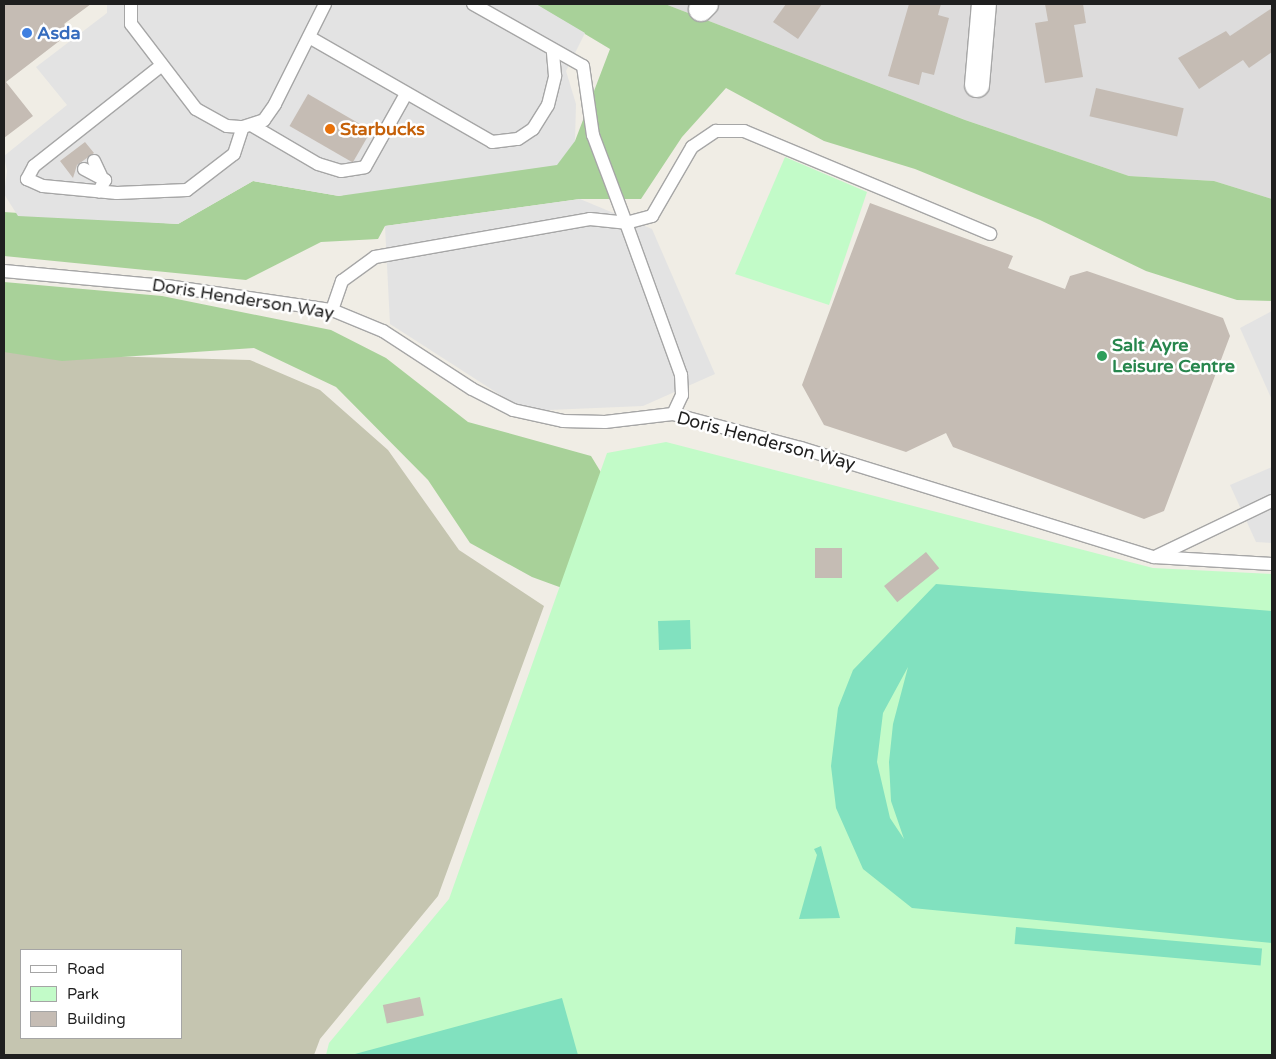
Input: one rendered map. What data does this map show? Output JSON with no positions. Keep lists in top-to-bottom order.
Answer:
{
  "streets": {
    "lane": ["Doris Henderson Way"]
  },
  "places": ["Asda", "Starbucks", "Salt Ayre Leisure Centre"],
  "legend": ["Road", "Park", "Building"]
}
